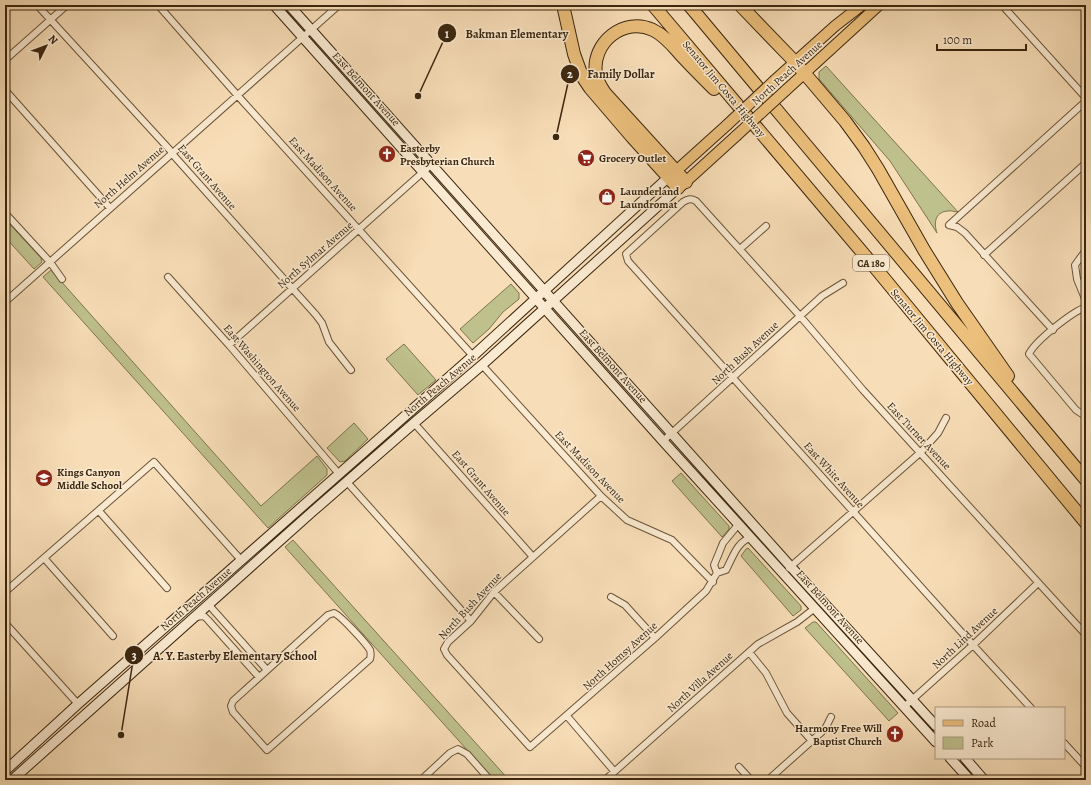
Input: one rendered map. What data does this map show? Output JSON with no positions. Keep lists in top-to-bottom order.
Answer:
{
  "streets": {
    "highway": ["Senator Jim Costa Highway", "CA 180"],
    "main road": ["North Peach Avenue", "East Belmont Avenue"],
    "street": [
      "East Madison Avenue",
      "North Helm Avenue",
      "East Grant Avenue",
      "North Sylmar Avenue",
      "North Bush Avenue",
      "East Washington Avenue",
      "East Turner Avenue",
      "East White Avenue",
      "North Lind Avenue",
      "North Homsy Avenue",
      "North Villa Avenue"
    ]
  },
  "crossings": [
    ["North Peach Avenue", "East Belmont Avenue"],
    ["North Peach Avenue", "East Madison Avenue"],
    ["North Peach Avenue", "East Grant Avenue"],
    ["North Peach Avenue", "East Washington Avenue"],
    ["East Belmont Avenue", "North Helm Avenue"],
    ["East Belmont Avenue", "North Sylmar Avenue"],
    ["East Belmont Avenue", "North Bush Avenue"],
    ["East Belmont Avenue", "North Lind Avenue"],
    ["East Belmont Avenue", "North Homsy Avenue"],
    ["East Belmont Avenue", "North Villa Avenue"],
    ["East Madison Avenue", "North Helm Avenue"],
    ["East Madison Avenue", "North Sylmar Avenue"],
    ["East Madison Avenue", "North Bush Avenue"],
    ["East Madison Avenue", "North Homsy Avenue"],
    ["North Helm Avenue", "East Grant Avenue"],
    ["East Grant Avenue", "North Sylmar Avenue"],
    ["East Grant Avenue", "North Bush Avenue"],
    ["North Sylmar Avenue", "East Washington Avenue"],
    ["North Bush Avenue", "East Turner Avenue"],
    ["North Bush Avenue", "East White Avenue"],
    ["North Bush Avenue", "North Homsy Avenue"],
    ["East Turner Avenue", "East White Avenue"],
    ["East Turner Avenue", "North Lind Avenue"],
    ["East White Avenue", "North Lind Avenue"]
  ],
  "places": {
    "other": ["Bakman Elementary", "Family Dollar", "A. Y. Easterby Elementary School"],
    "church": ["Easterby Presbyterian Church", "Harmony Free Will Baptist Church"],
    "supermarket": ["Grocery Outlet"],
    "shop": ["Launderland Laundromat"],
    "school or university": ["Kings Canyon Middle School"]
  },
  "legend": ["Road", "Park"],
  "scale_bar": "100 m",
  "north": "top right"
}
